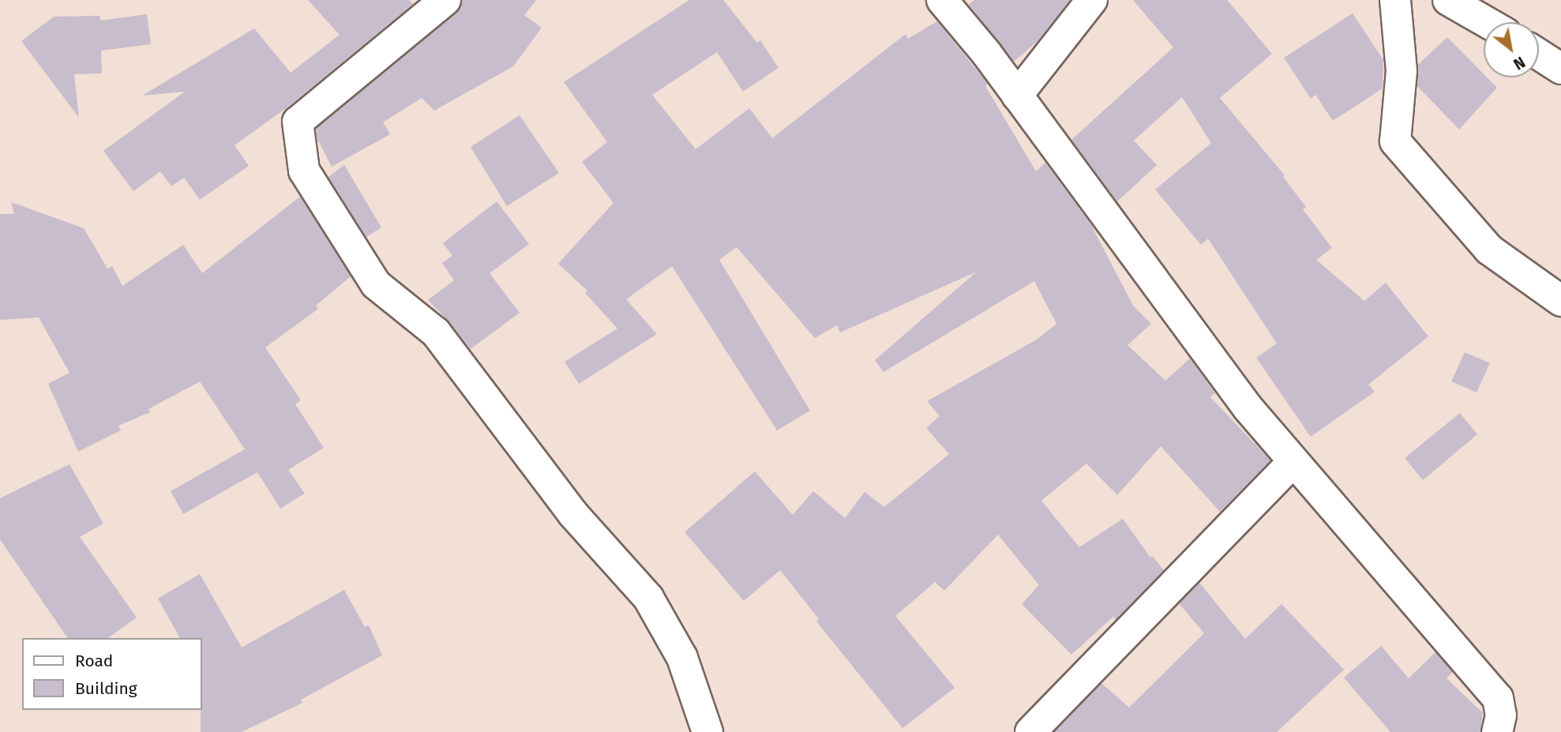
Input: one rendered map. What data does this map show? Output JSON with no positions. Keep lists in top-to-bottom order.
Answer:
{
  "legend": ["Road", "Building"],
  "north": "bottom right"
}
